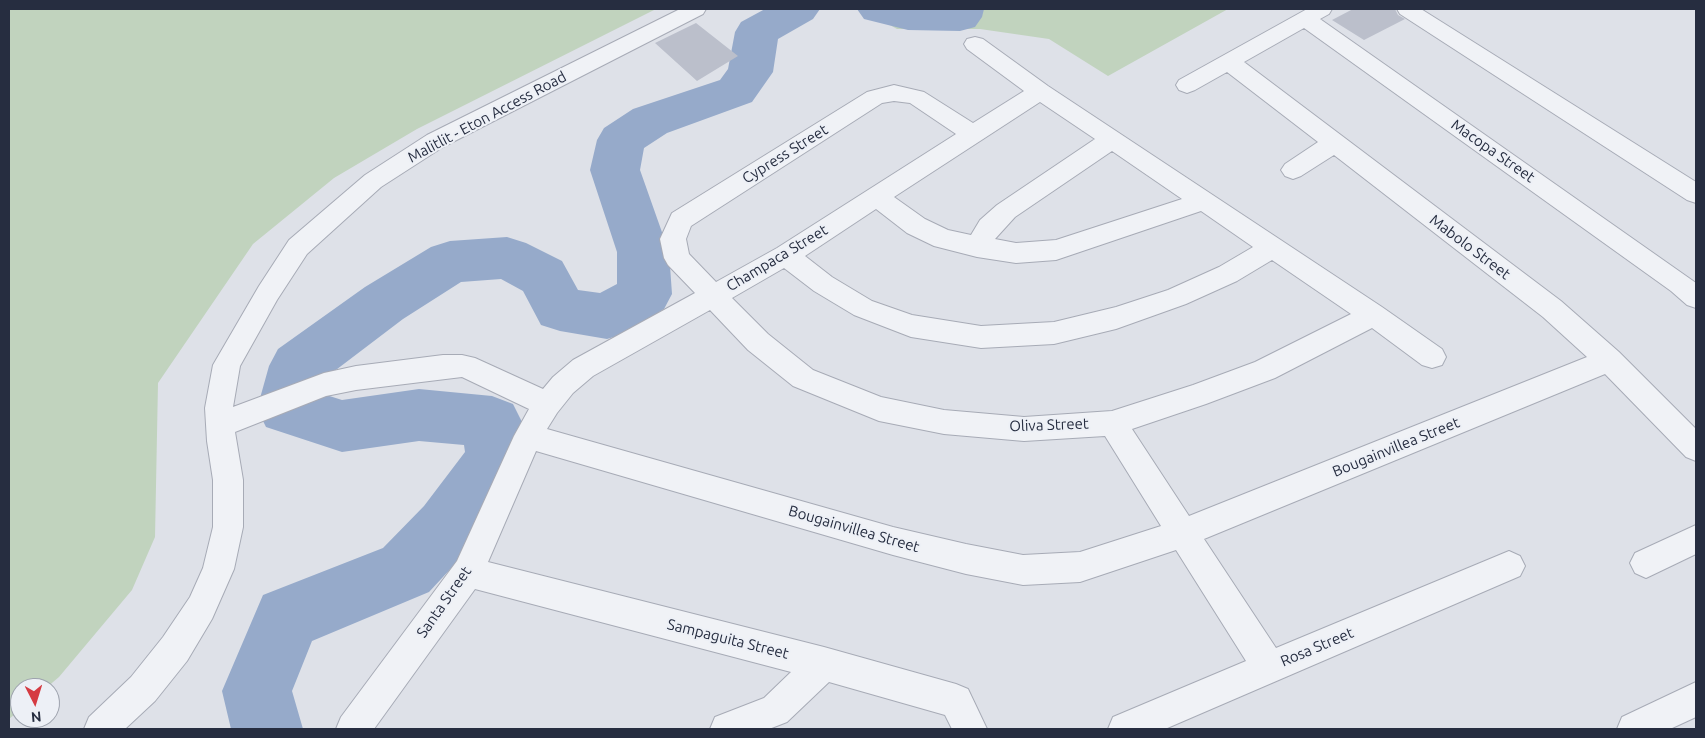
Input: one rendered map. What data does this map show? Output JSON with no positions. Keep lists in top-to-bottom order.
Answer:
{
  "streets": {
    "street": [
      "Malitlit - Eton Access Road",
      "Macopa Street",
      "Cypress Street",
      "Mabolo Street",
      "Champaca Street",
      "Oliva Street",
      "Bougainvillea Street",
      "Santa Street",
      "Sampaguita Street",
      "Rosa Street"
    ]
  },
  "crossings": [
    ["Cypress Street", "Champaca Street"],
    ["Cypress Street", "Oliva Street"],
    ["Mabolo Street", "Bougainvillea Street"],
    ["Champaca Street", "Oliva Street"],
    ["Champaca Street", "Bougainvillea Street"],
    ["Champaca Street", "Santa Street"],
    ["Bougainvillea Street", "Santa Street"],
    ["Santa Street", "Sampaguita Street"]
  ],
  "north": "bottom"
}
